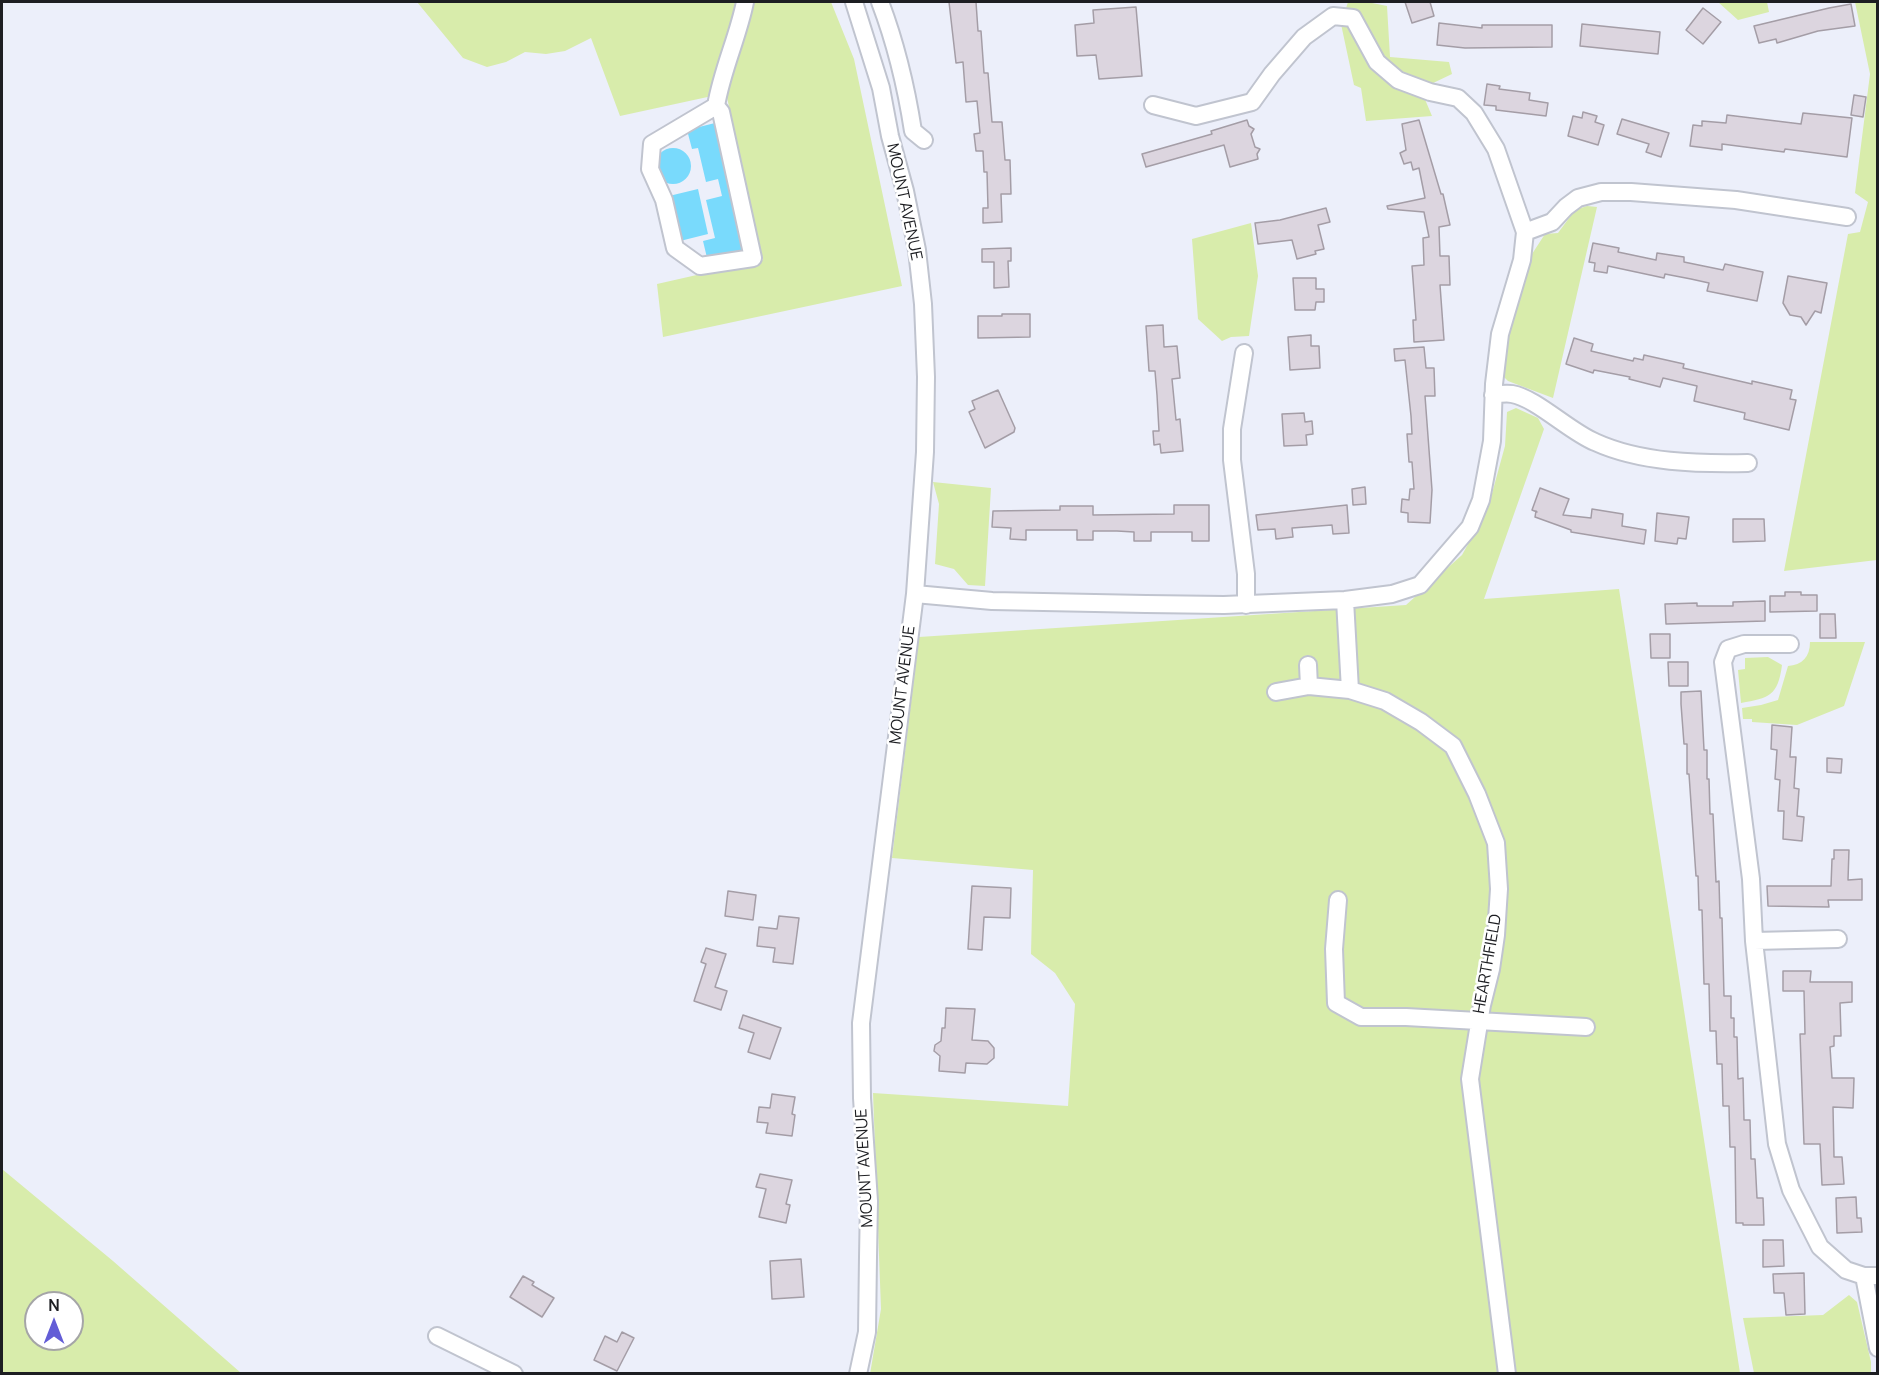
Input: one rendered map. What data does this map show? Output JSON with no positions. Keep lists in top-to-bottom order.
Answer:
{
  "streets": {
    "street": ["MOUNT AVENUE", "HEARTHFIELD"]
  },
  "north": "top"
}
